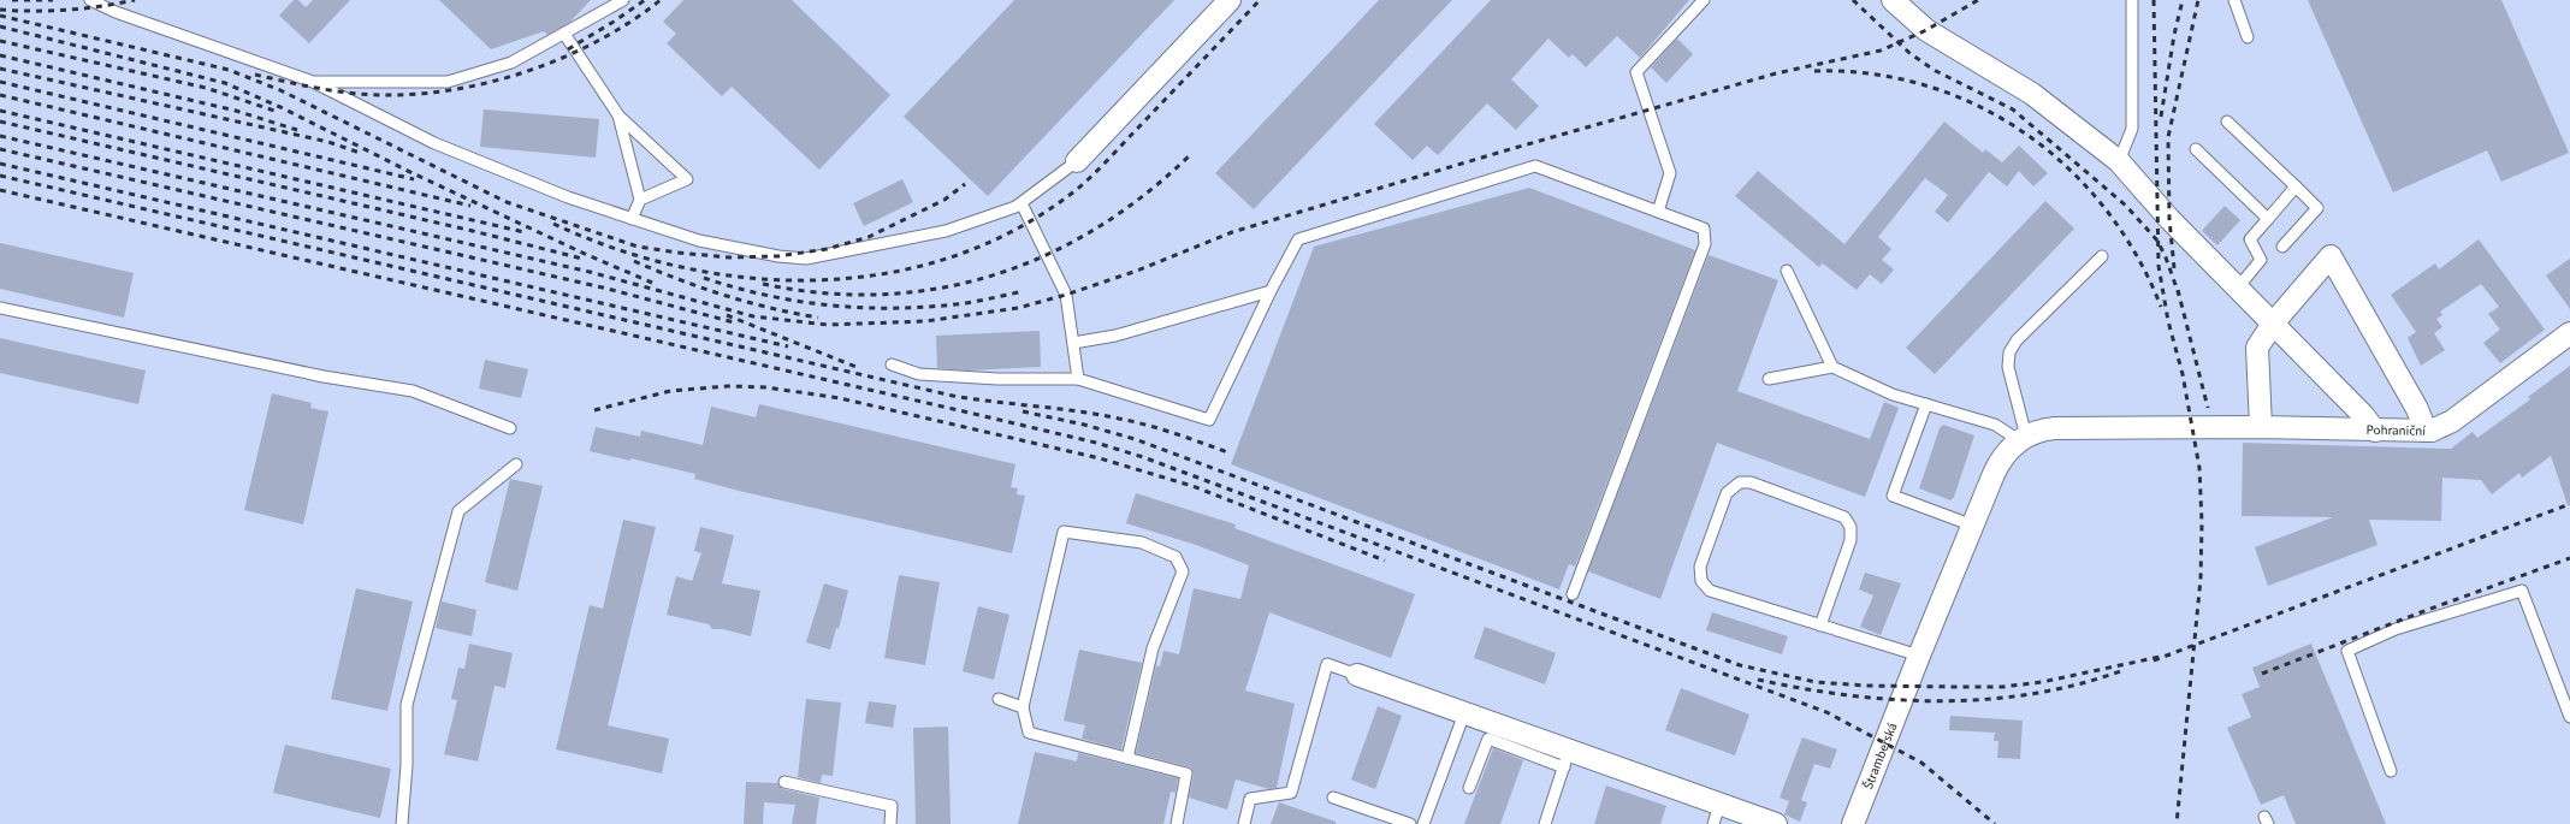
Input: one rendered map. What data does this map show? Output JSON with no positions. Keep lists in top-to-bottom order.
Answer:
{
  "streets": {
    "street": ["Pohraniční", "Štramberská"]
  },
  "crossings": [
    ["Pohraniční", "Štramberská"]
  ]
}
